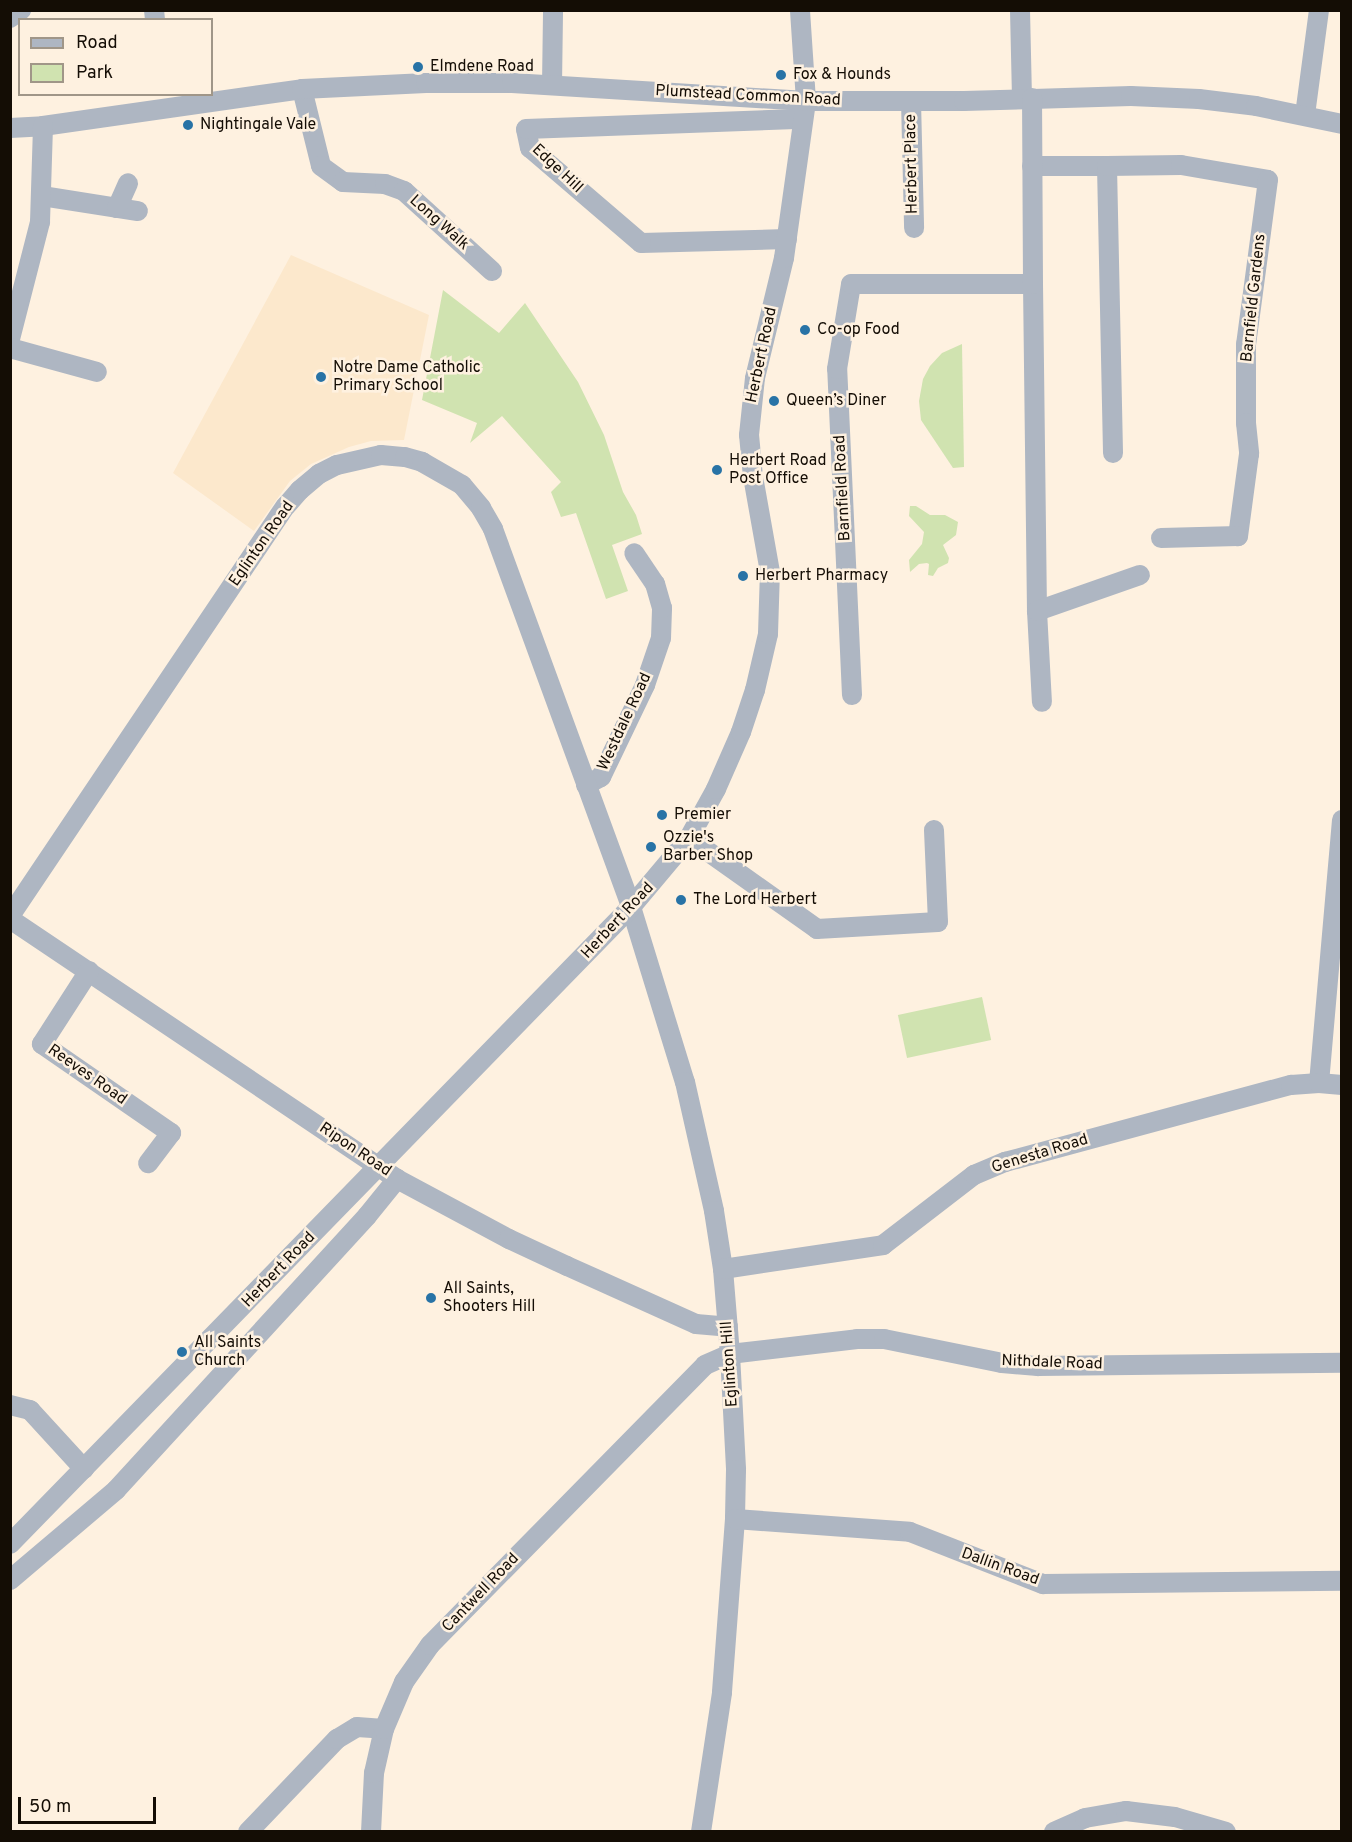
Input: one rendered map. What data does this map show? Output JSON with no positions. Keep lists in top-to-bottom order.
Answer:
{
  "streets": {
    "street": [
      "Plumstead Common Road",
      "Herbert Place",
      "Edge Hill",
      "Long Walk",
      "Barnfield Gardens",
      "Herbert Road",
      "Barnfield Road",
      "Eglinton Road",
      "Westdale Road",
      "Reeves Road",
      "Ripon Road",
      "Genesta Road",
      "Nithdale Road",
      "Eglinton Hill",
      "Dallin Road",
      "Cantwell Road"
    ]
  },
  "crossings": [
    ["Plumstead Common Road", "Herbert Place"],
    ["Plumstead Common Road", "Edge Hill"],
    ["Plumstead Common Road", "Long Walk"],
    ["Plumstead Common Road", "Herbert Road"],
    ["Edge Hill", "Herbert Road"],
    ["Herbert Road", "Eglinton Road"],
    ["Herbert Road", "Ripon Road"],
    ["Herbert Road", "Eglinton Hill"],
    ["Eglinton Road", "Westdale Road"],
    ["Eglinton Road", "Ripon Road"],
    ["Eglinton Road", "Eglinton Hill"],
    ["Reeves Road", "Ripon Road"],
    ["Ripon Road", "Eglinton Hill"],
    ["Genesta Road", "Eglinton Hill"],
    ["Nithdale Road", "Eglinton Hill"],
    ["Nithdale Road", "Cantwell Road"],
    ["Eglinton Hill", "Dallin Road"],
    ["Eglinton Hill", "Cantwell Road"]
  ],
  "places": [
    "Elmdene Road",
    "Fox & Hounds",
    "Nightingale Vale",
    "Co-op Food",
    "Notre Dame Catholic Primary School",
    "Queen’s Diner",
    "Herbert Road Post Office",
    "Herbert Pharmacy",
    "Premier",
    "Ozzie's Barber Shop",
    "The Lord Herbert",
    "All Saints, Shooters Hill",
    "All Saints Church"
  ],
  "legend": ["Road", "Park"],
  "scale_bar": "50 m"
}
